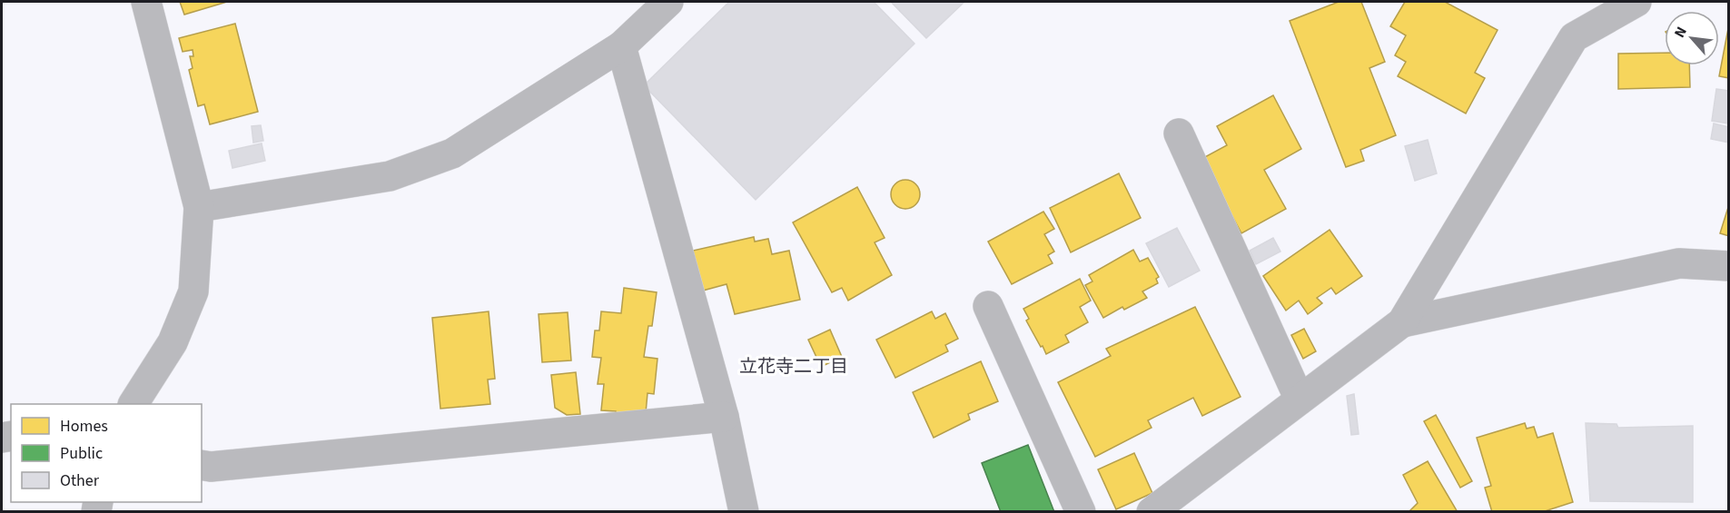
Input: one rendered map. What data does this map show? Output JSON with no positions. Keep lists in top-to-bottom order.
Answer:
{
  "districts": ["立花寺二丁目"],
  "legend": ["Homes", "Public", "Other"],
  "north": "top left"
}
